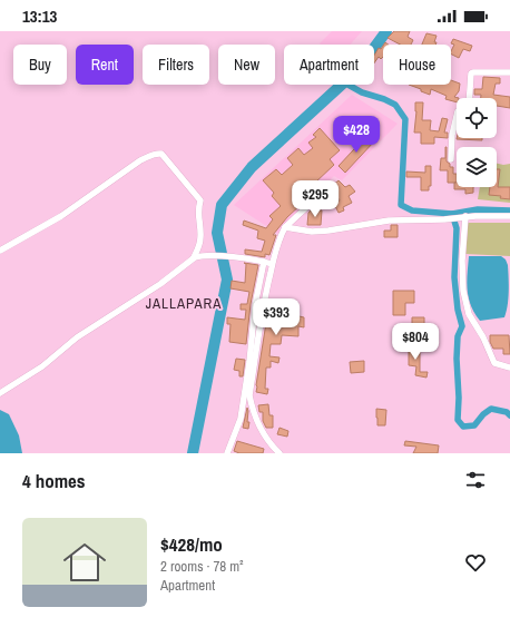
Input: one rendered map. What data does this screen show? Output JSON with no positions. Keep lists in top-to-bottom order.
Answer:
{
  "districts": ["JALLAPARA"],
  "page": {
    "status": "13:13",
    "chip": [
      "Buy",
      "Rent",
      "Filters",
      "New",
      "Apartment",
      "House"
    ],
    "price": [
      "$428",
      "$295",
      "$393",
      "$804"
    ],
    "heading": "4 homes",
    "list": [
      {
        "name": "$428/mo",
        "note": "2 rooms · 78 m² · Apartment"
      }
    ]
  }
}
